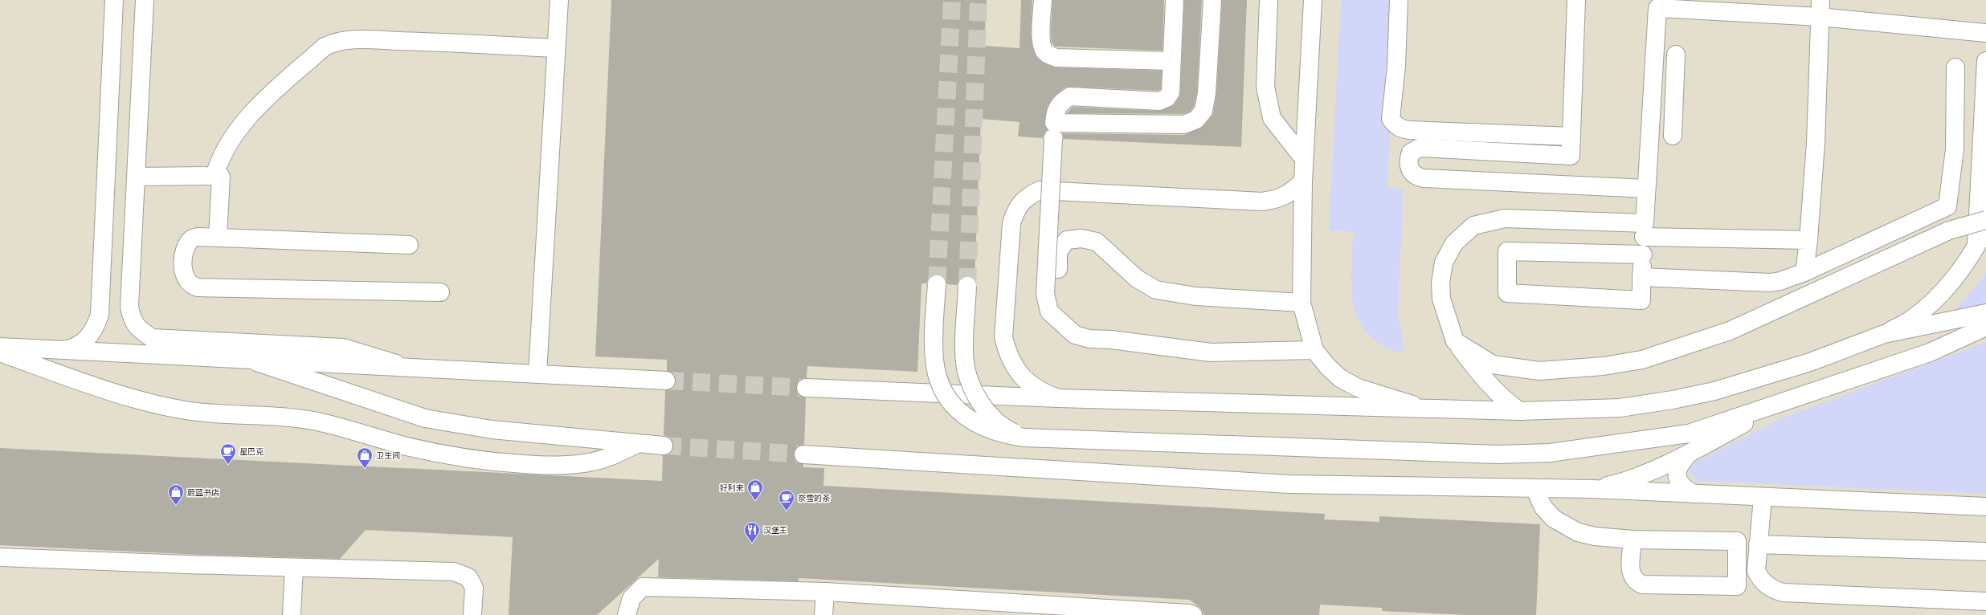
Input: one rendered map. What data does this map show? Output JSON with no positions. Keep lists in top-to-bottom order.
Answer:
{
  "places": {
    "cafe": ["星巴克", "奈雪的茶"],
    "shop": ["卫生间", "好利来", "蔚蓝书店"],
    "restaurant": ["汉堡王"]
  }
}
